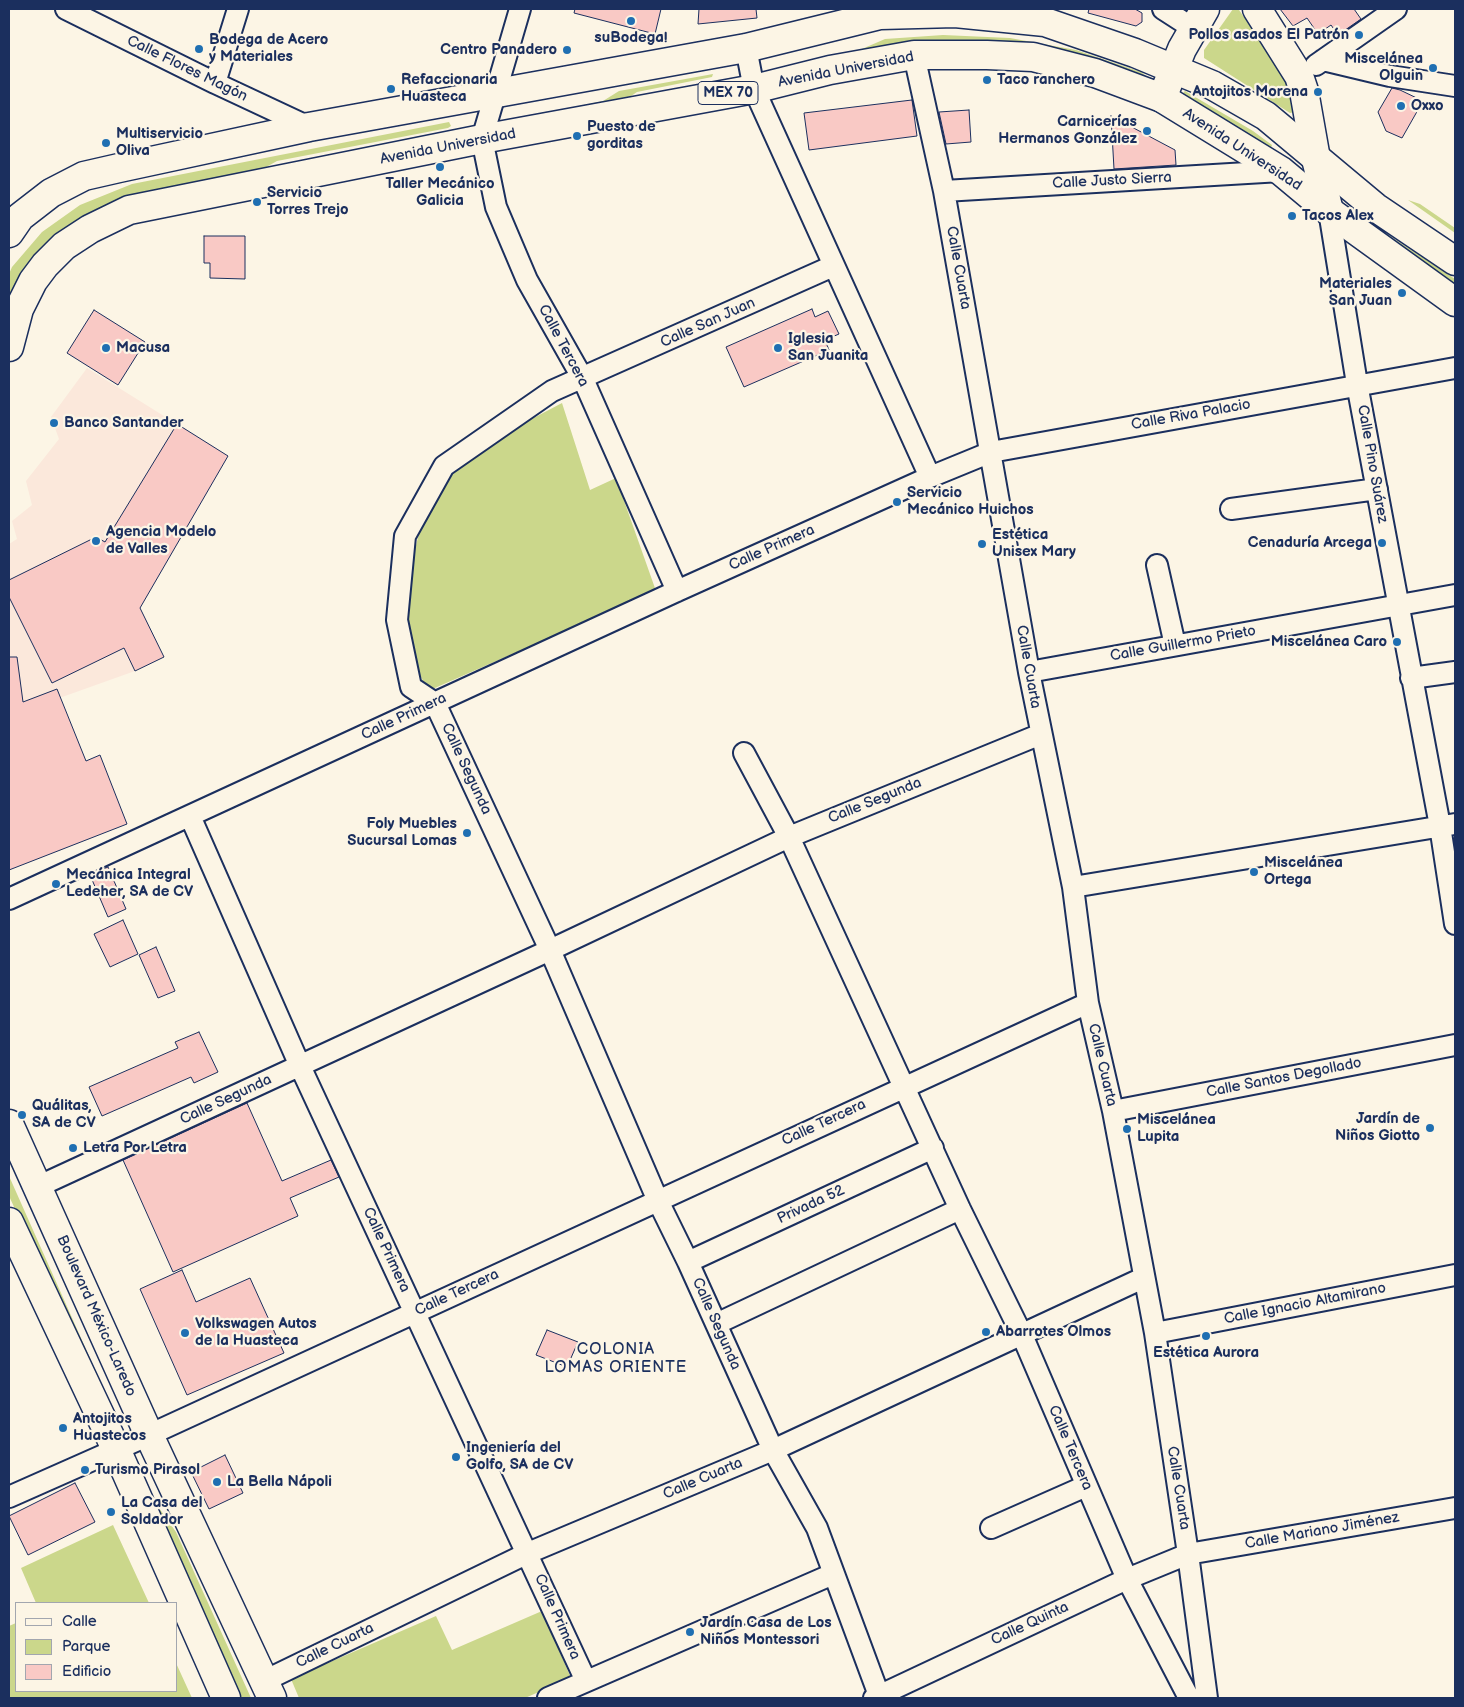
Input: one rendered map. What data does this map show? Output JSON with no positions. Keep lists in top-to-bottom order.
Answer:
{
  "streets": {
    "main road": ["Avenida Universidad", "MEX 70", "Boulevard México-Laredo"],
    "street": [
      "Calle Flores Magón",
      "Calle Justo Sierra",
      "Calle Cuarta",
      "Calle San Juan",
      "Calle Tercera",
      "Calle Riva Palacio",
      "Calle Pino Suárez",
      "Calle Primera",
      "Calle Guillermo Prieto",
      "Calle Segunda",
      "Calle Santos Degollado",
      "Privada 52",
      "Calle Ignacio Altamirano",
      "Calle Mariano Jiménez",
      "Calle Quinta"
    ]
  },
  "crossings": [
    ["Avenida Universidad", "Calle Justo Sierra"],
    ["Avenida Universidad", "Calle Cuarta"],
    ["Avenida Universidad", "Calle Tercera"],
    ["Avenida Universidad", "Calle Pino Suárez"],
    ["Calle Justo Sierra", "Calle Cuarta"],
    ["Calle Cuarta", "Calle Tercera"],
    ["Calle Cuarta", "Calle Riva Palacio"],
    ["Calle Cuarta", "Calle Primera"],
    ["Calle Cuarta", "Calle Guillermo Prieto"],
    ["Calle Cuarta", "Calle Segunda"],
    ["Calle Cuarta", "Calle Santos Degollado"],
    ["Calle Cuarta", "Calle Ignacio Altamirano"],
    ["Calle Cuarta", "Boulevard México-Laredo"],
    ["Calle Cuarta", "Calle Mariano Jiménez"],
    ["Calle Cuarta", "Calle Quinta"],
    ["Calle San Juan", "Calle Tercera"],
    ["Calle Tercera", "Calle Primera"],
    ["Calle Tercera", "Calle Segunda"],
    ["Calle Tercera", "Privada 52"],
    ["Calle Tercera", "Boulevard México-Laredo"],
    ["Calle Tercera", "Calle Quinta"],
    ["Calle Riva Palacio", "Calle Pino Suárez"],
    ["Calle Riva Palacio", "Calle Primera"],
    ["Calle Pino Suárez", "Calle Guillermo Prieto"],
    ["Calle Primera", "Calle Segunda"],
    ["Calle Segunda", "Privada 52"],
    ["Calle Segunda", "Boulevard México-Laredo"],
    ["Calle Segunda", "Calle Quinta"],
    ["Calle Mariano Jiménez", "Calle Quinta"]
  ],
  "districts": ["COLONIA LOMAS ORIENTE"],
  "places": [
    "suBodega!",
    "Pollos asados El Patrón",
    "Bodega de Acero y Materiales",
    "Centro Panadero",
    "Miscelánea Olguin",
    "Taco ranchero",
    "Refaccionaria Huasteca",
    "Antojitos Morena",
    "Oxxo",
    "Carnicerías Hermanos González",
    "Puesto de gorditas",
    "Multiservicio Oliva",
    "Taller Mecánico Galicia",
    "Servicio Torres Trejo",
    "Tacos Alex",
    "Materiales San Juan",
    "Macusa",
    "Iglesia San Juanita",
    "Banco Santander",
    "Servicio Mecánico Huichos",
    "Agencia Modelo de Valles",
    "Cenaduría Arcega",
    "Estética Unisex Mary",
    "Miscelánea Caro",
    "Foly Muebles Sucursal Lomas",
    "Miscelánea Ortega",
    "Mecánica Integral Ledeher, SA de CV",
    "Quálitas, SA de CV",
    "Jardín de Niños Giotto",
    "Miscelánea Lupita",
    "Letra Por Letra",
    "Abarrotes Olmos",
    "Volkswagen Autos de la Huasteca",
    "Estética Aurora",
    "Antojitos Huastecos",
    "Ingeniería del Golfo, SA de CV",
    "Turismo Pirasol",
    "La Bella Nápoli",
    "La Casa del Soldador",
    "Jardín Casa de Los Niños Montessori"
  ],
  "legend": ["Calle", "Parque", "Edificio"]
}
